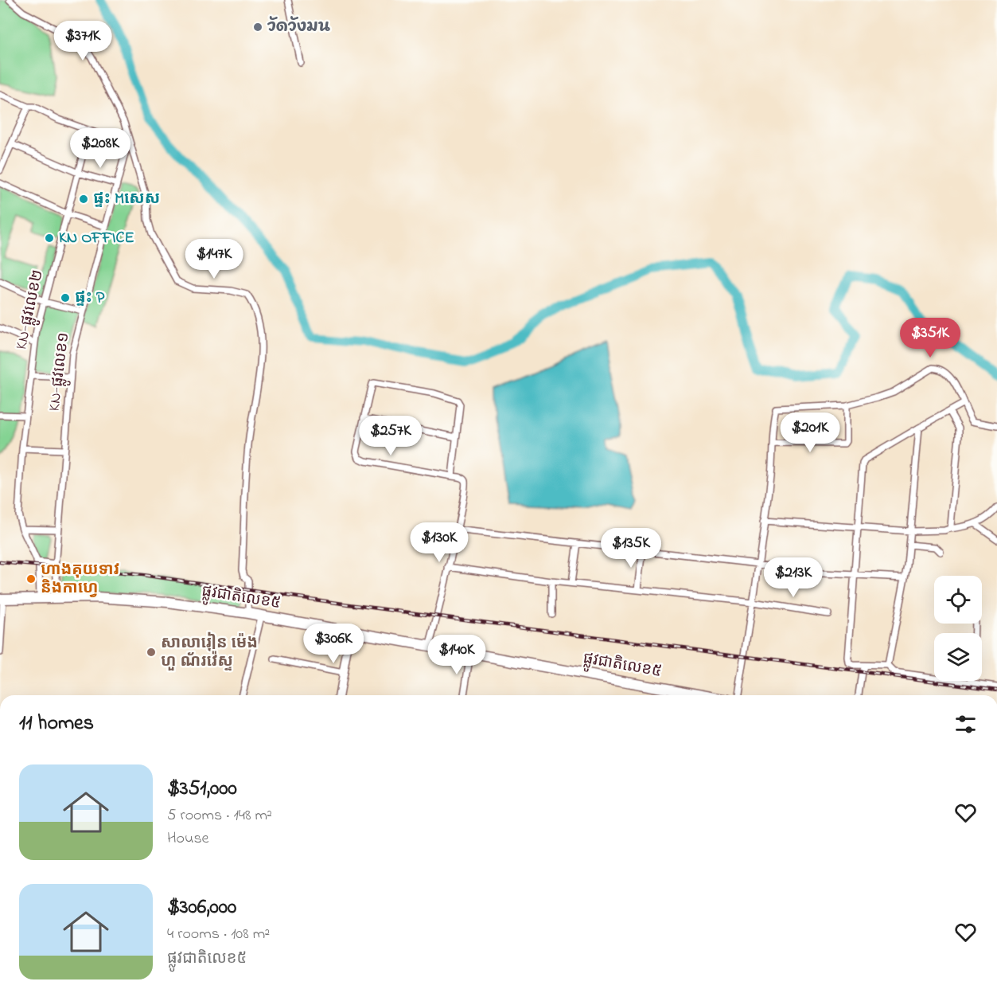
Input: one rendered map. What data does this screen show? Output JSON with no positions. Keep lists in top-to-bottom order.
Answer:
{
  "streets": {
    "highway": ["ផ្លូវជាតិលេខ៥"],
    "street": ["KN-ផ្លូវលេខ២", "KN-ផ្លូវលេខ១"]
  },
  "crossings": [
    ["KN-ផ្លូវលេខ២", "KN-ផ្លូវលេខ១"],
    ["KN-ផ្លូវលេខ១", "ផ្លូវជាតិលេខ៥"]
  ],
  "places": [
    "วัดวังมน",
    "ផ្ទះ Mសេស",
    "KN OFFICE",
    "ផ្ទះ P",
    "ហាងគុយទាវ និងកាហ្វេ",
    "សាលារៀន ម៉េង ហួ ណ័រវ៉េស្ទ"
  ],
  "page": {
    "price": [
      "$371K",
      "$208K",
      "$147K",
      "$351K",
      "$201K",
      "$257K",
      "$130K",
      "$135K",
      "$213K",
      "$306K",
      "$140K"
    ],
    "heading": "11 homes",
    "list": [
      {
        "name": "$351,000",
        "note": "5 rooms · 148 m² · House"
      },
      {
        "name": "$306,000",
        "note": "4 rooms · 108 m² · ផ្លូវជាតិលេខ៥"
      }
    ]
  }
}
